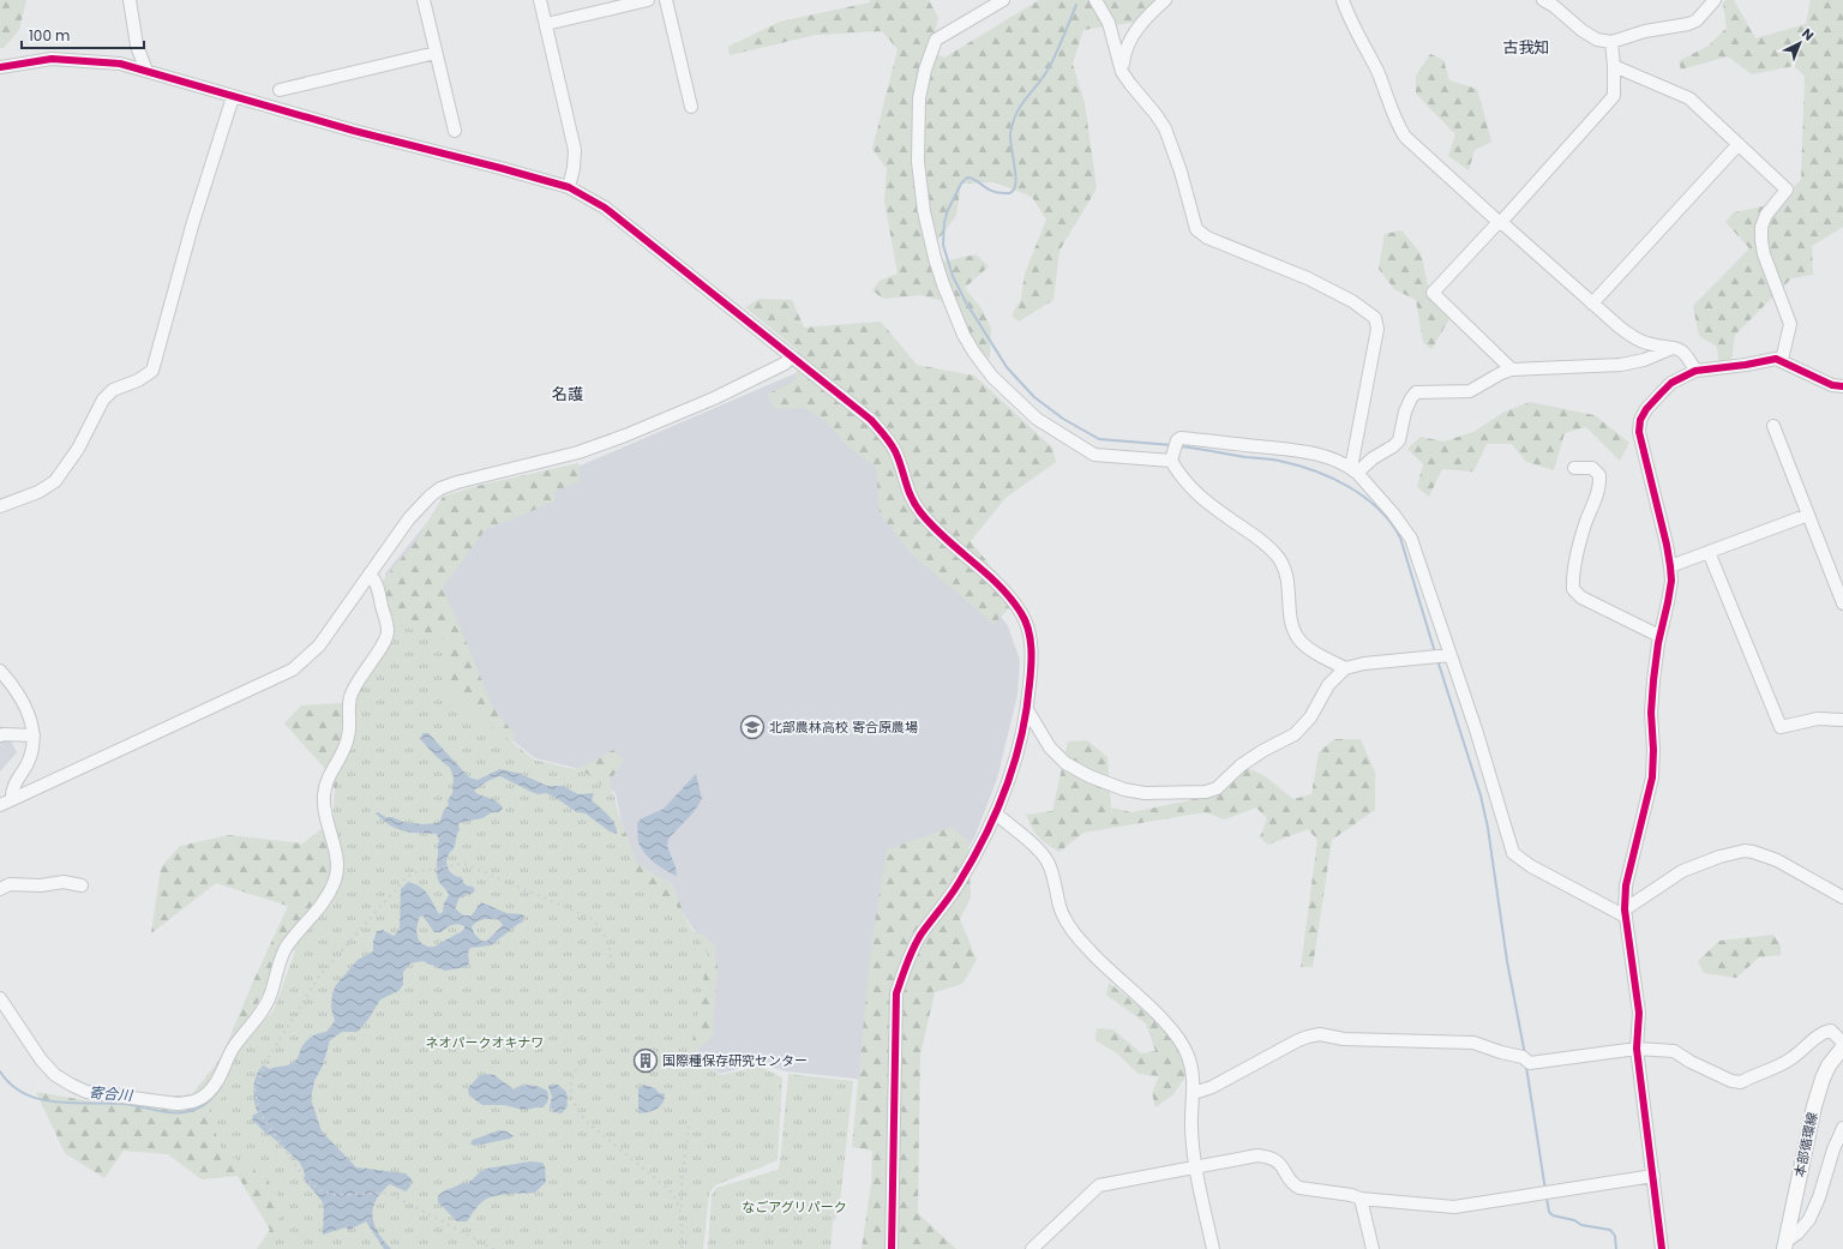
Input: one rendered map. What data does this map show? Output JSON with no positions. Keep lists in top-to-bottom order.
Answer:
{
  "streets": {
    "main road": ["本部循環線"]
  },
  "districts": ["古我知", "名護"],
  "water": ["寄合川"],
  "parks": ["ネオパークオキナワ", "なごアグリパーク"],
  "places": {
    "school or university": ["北部農林高校 寄合原農場"],
    "building": ["国際種保存研究センター"]
  },
  "scale_bar": "100 m",
  "north": "top right"
}
